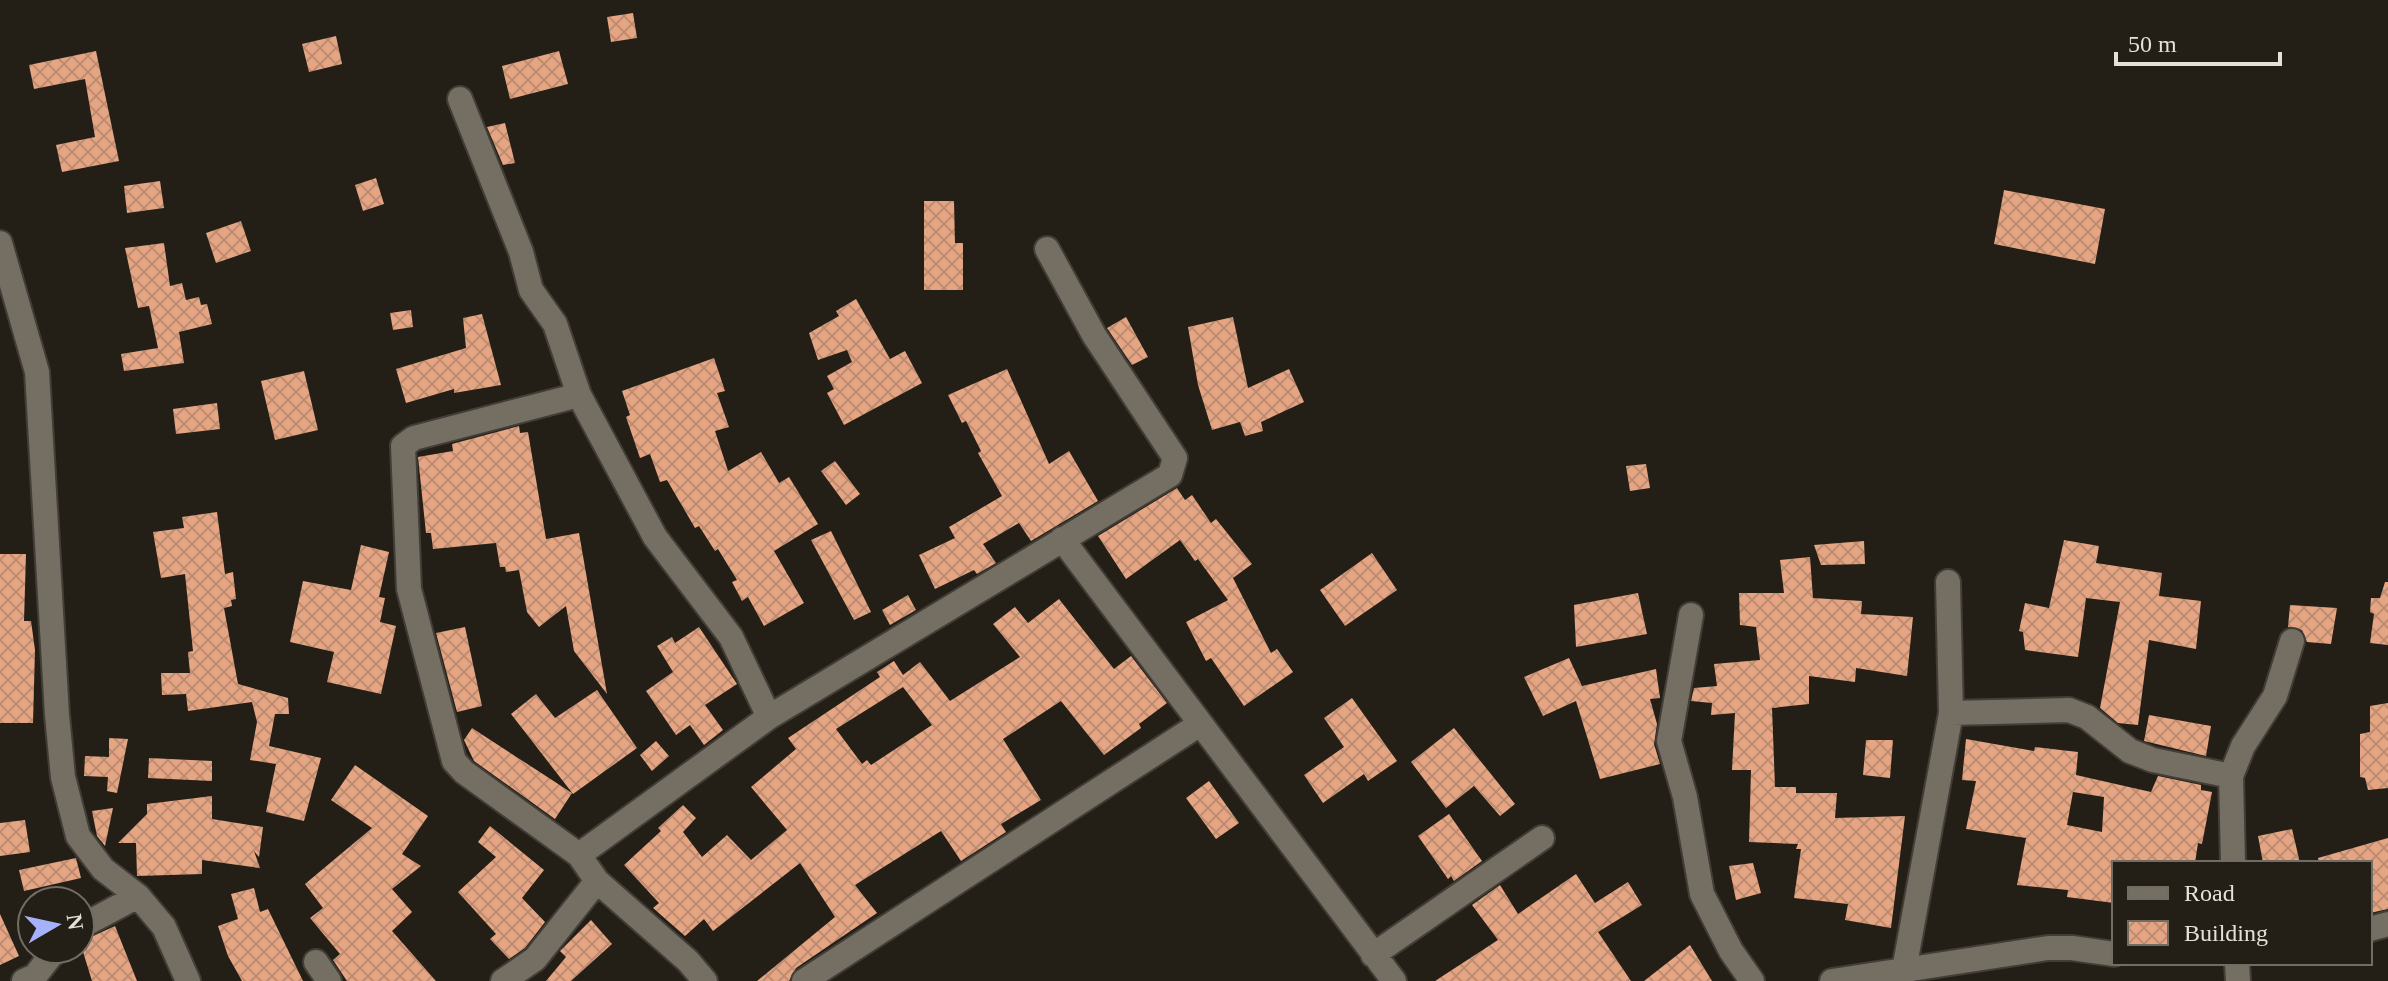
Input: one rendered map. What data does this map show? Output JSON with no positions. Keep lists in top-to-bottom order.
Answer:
{
  "legend": ["Road", "Building"],
  "scale_bar": "50 m",
  "north": "right"
}
